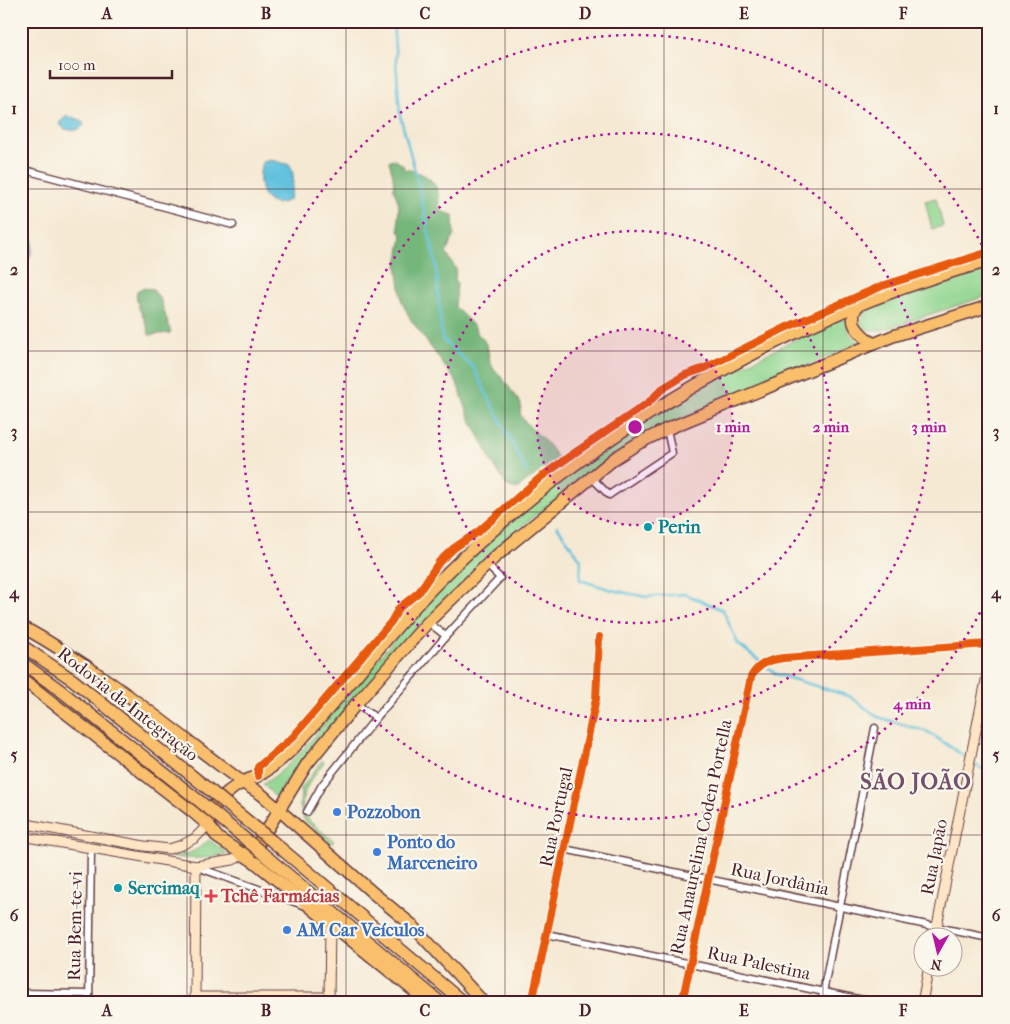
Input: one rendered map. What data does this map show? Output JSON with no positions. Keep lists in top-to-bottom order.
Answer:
{
  "streets": {
    "highway": ["Rodovia da Integração"],
    "street": [
      "Rua Portugal",
      "Rua Anaurelina Coden Portella",
      "Rua Japão",
      "Rua Jordânia",
      "Rua Bem-te-vi",
      "Rua Palestina"
    ]
  },
  "crossings": [
    ["Rua Portugal", "Rua Jordânia"],
    ["Rua Portugal", "Rua Palestina"],
    ["Rua Anaurelina Coden Portella", "Rua Jordânia"],
    ["Rua Anaurelina Coden Portella", "Rua Palestina"]
  ],
  "districts": ["SÃO JOÃO"],
  "places": {
    "other": [
      "Perin",
      "Pozzobon",
      "Ponto do Marceneiro",
      "Sercimaq",
      "AM Car Veículos"
    ],
    "health": ["Tchê Farmácias"]
  },
  "scale_bar": "100 m",
  "north": "bottom",
  "grid": {
    "columns": [
      "A",
      "B",
      "C",
      "D",
      "E",
      "F"
    ],
    "rows": [
      "1",
      "2",
      "3",
      "4",
      "5",
      "6"
    ]
  },
  "rings": [
    "1 min",
    "2 min",
    "3 min",
    "4 min"
  ]
}
